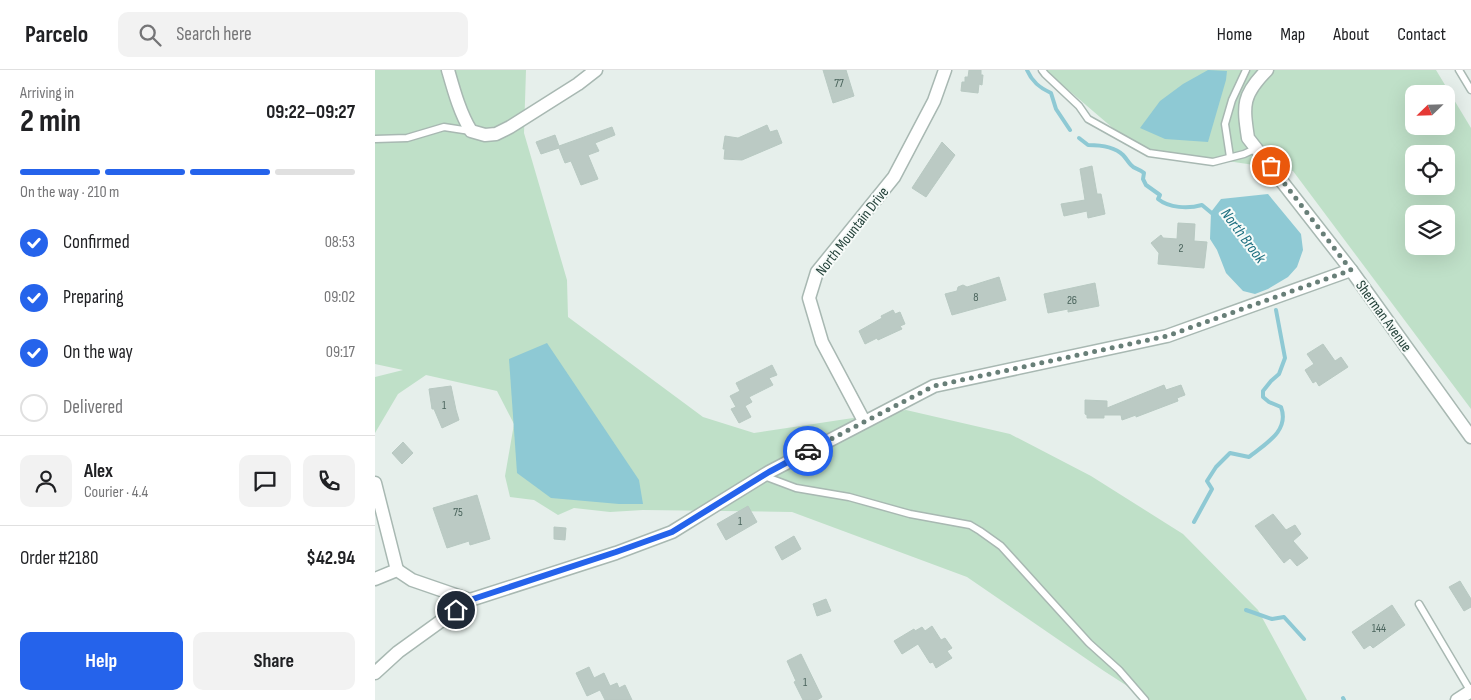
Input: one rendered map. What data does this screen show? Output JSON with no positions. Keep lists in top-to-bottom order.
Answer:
{
  "streets": {
    "street": ["North Mountain Drive", "Sherman Avenue"]
  },
  "water": ["North Brook"],
  "house_numbers": [
    "77",
    "2",
    "8",
    "26",
    "1",
    "75",
    "1",
    "144",
    "1"
  ],
  "north": "bottom left",
  "page": {
    "header": "Parcelo",
    "search": "Search here",
    "nav": [
      "Home",
      "Map",
      "About",
      "Contact"
    ],
    "heading": ["2 min", "Arriving in", "09:22–09:27"],
    "panel": [
      "Alex",
      "Courier · 4.4",
      "Order #2180",
      "$42.94"
    ],
    "bar": "On the way · 210 m",
    "list": [
      ["Confirmed", "08:53"],
      ["Preparing", "09:02"],
      ["On the way", "09:17"],
      "Delivered"
    ],
    "buttons": ["Help", "Share"]
  }
}
